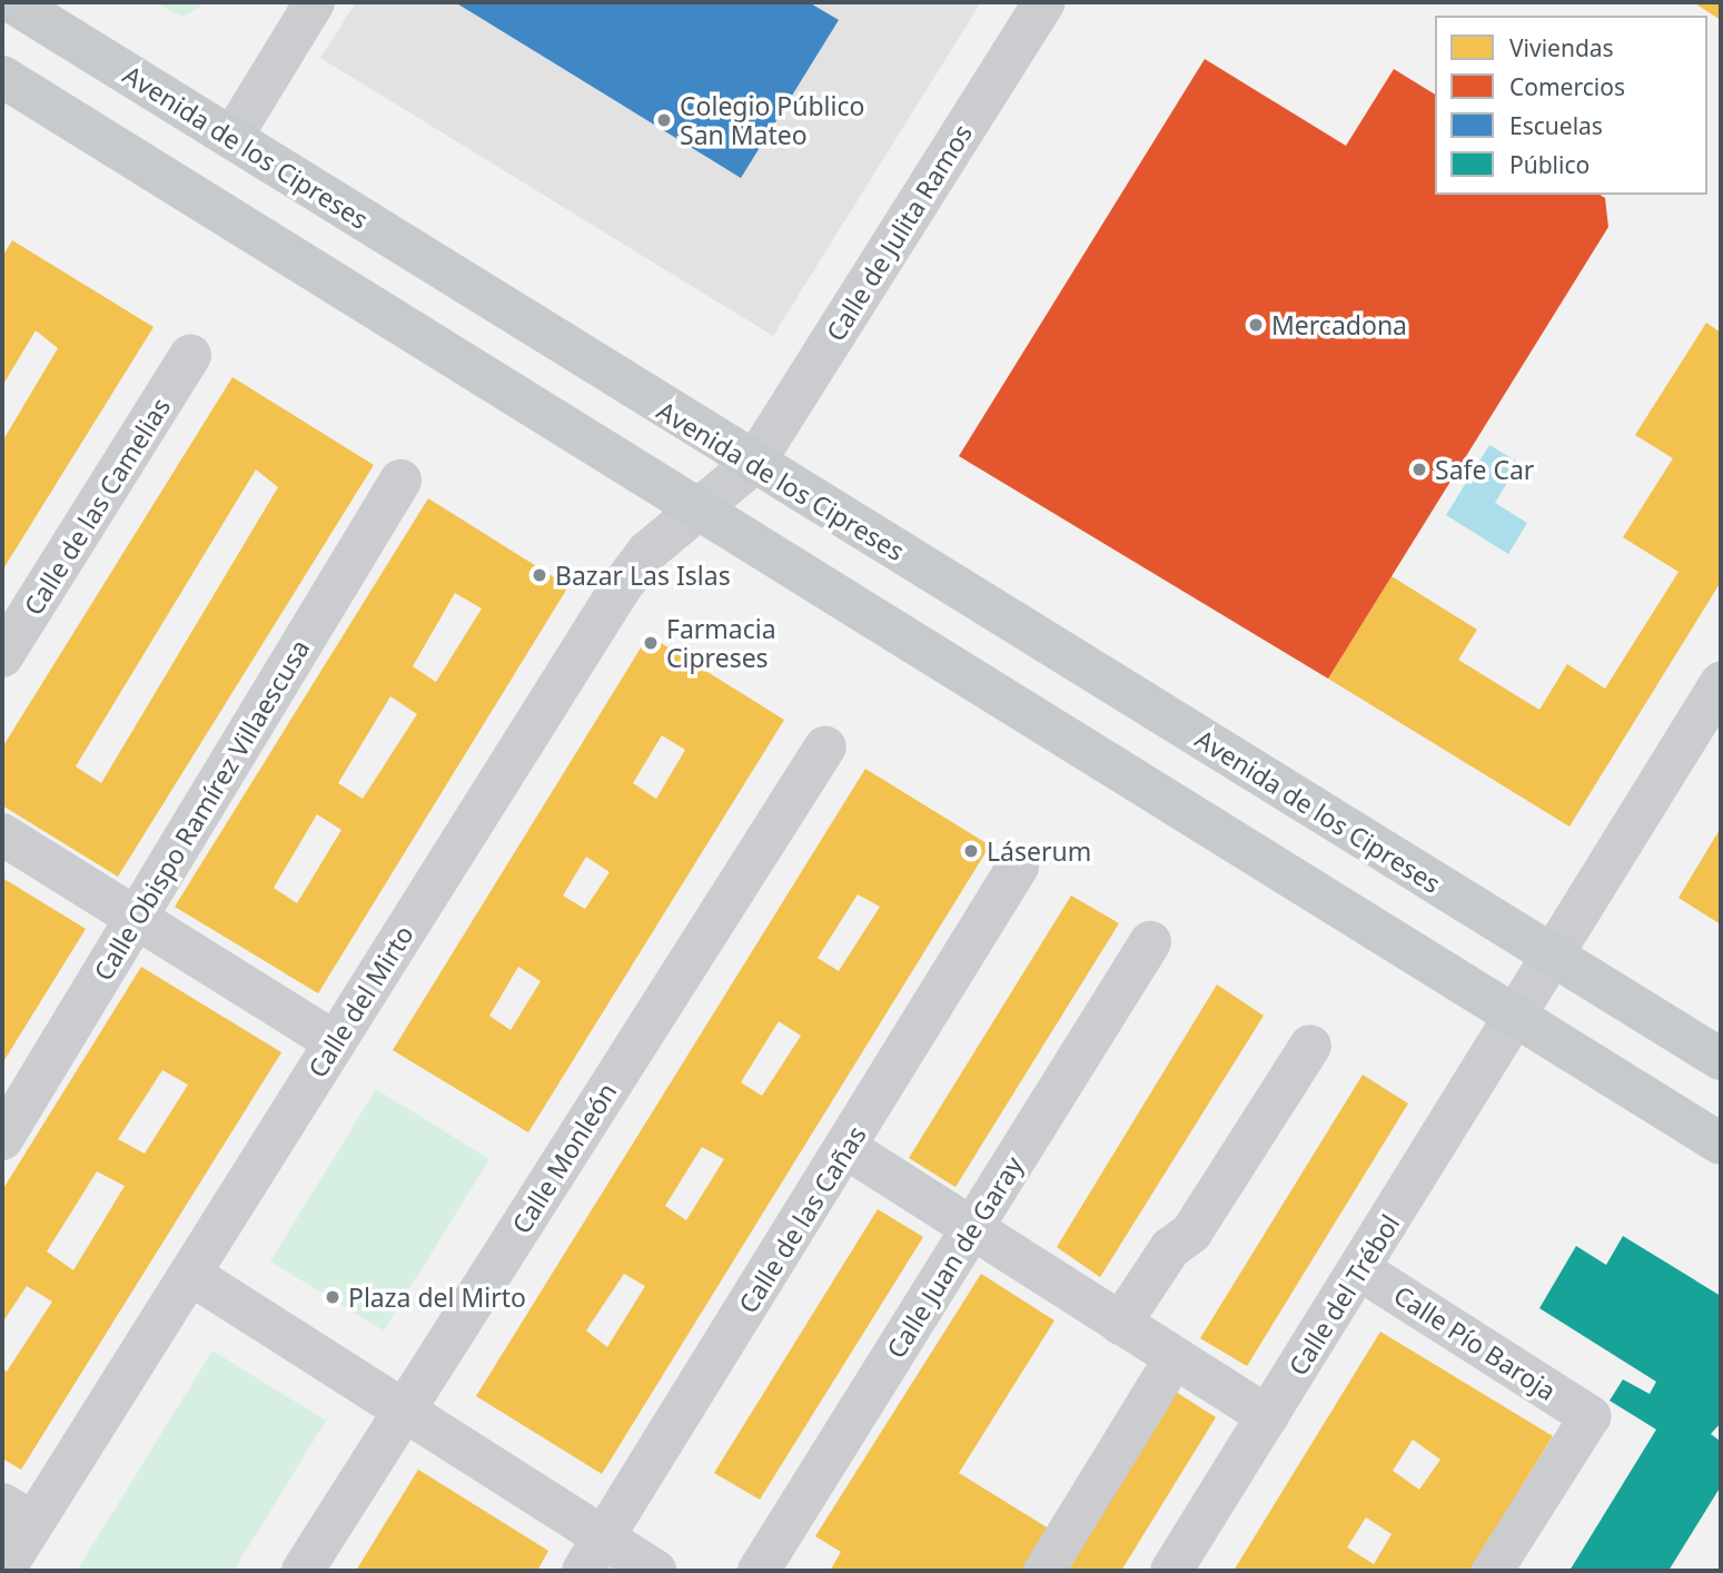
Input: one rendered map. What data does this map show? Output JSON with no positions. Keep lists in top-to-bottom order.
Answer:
{
  "streets": {
    "main road": ["Avenida de los Cipreses"],
    "street": [
      "Calle de Julita Ramos",
      "Calle de las Camelias",
      "Calle Obispo Ramírez Villaescusa",
      "Calle del Mirto",
      "Calle Monleón",
      "Calle de las Cañas",
      "Calle Juan de Garay",
      "Calle del Trébol",
      "Calle Pío Baroja"
    ]
  },
  "crossings": [
    ["Avenida de los Cipreses", "Calle de Julita Ramos"],
    ["Avenida de los Cipreses", "Calle del Mirto"],
    ["Calle de Julita Ramos", "Calle del Mirto"],
    ["Calle del Trébol", "Calle Pío Baroja"]
  ],
  "places": [
    "Colegio Público San Mateo",
    "Mercadona",
    "Safe Car",
    "Bazar Las Islas",
    "Farmacia Cipreses",
    "Láserum",
    "Plaza del Mirto"
  ],
  "legend": [
    "Viviendas",
    "Comercios",
    "Escuelas",
    "Público"
  ]
}
